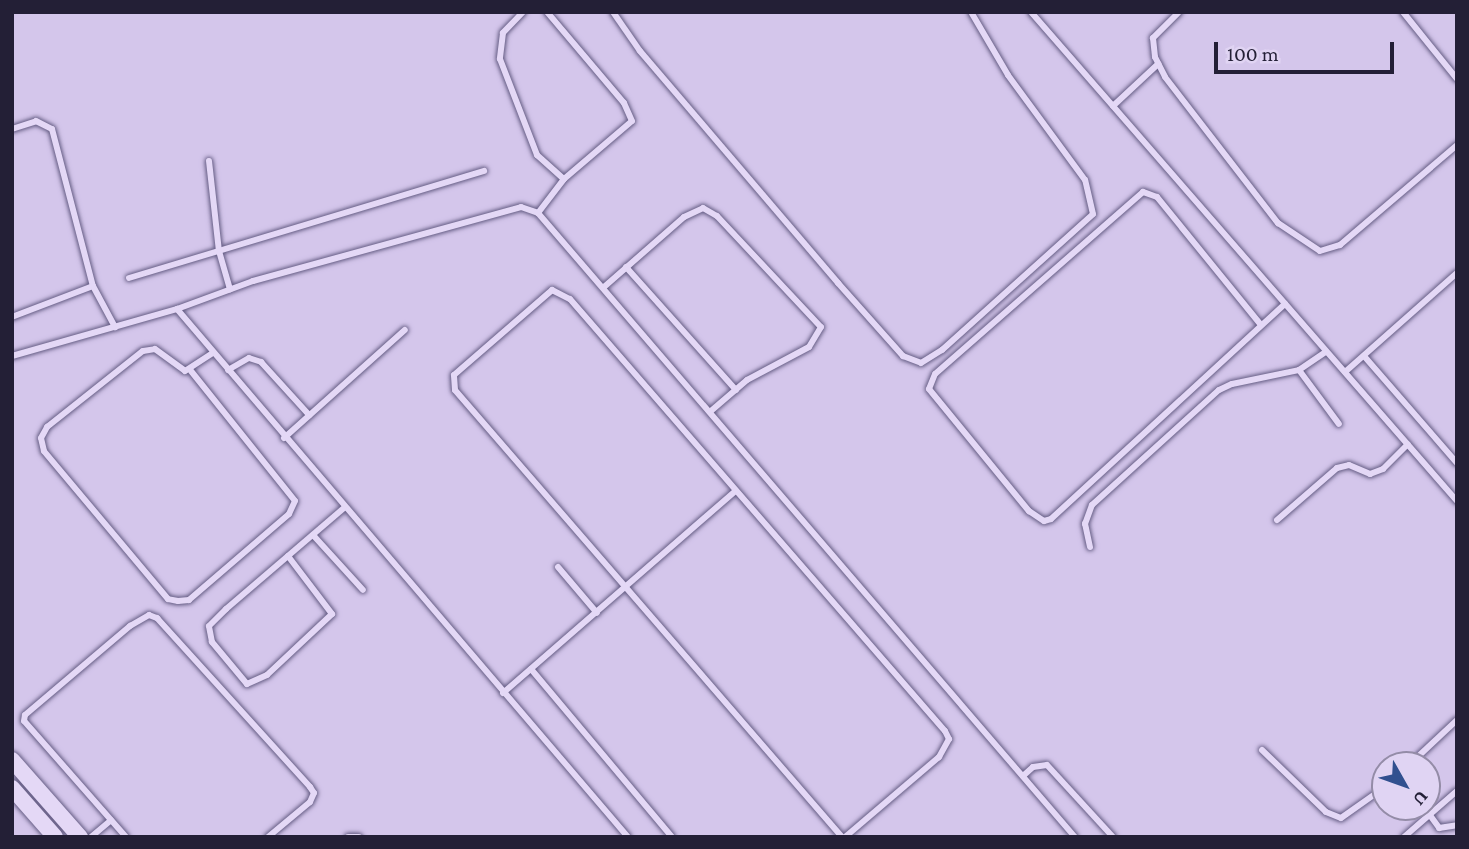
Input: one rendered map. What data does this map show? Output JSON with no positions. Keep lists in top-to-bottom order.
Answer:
{
  "scale_bar": "100 m",
  "north": "bottom right"
}
